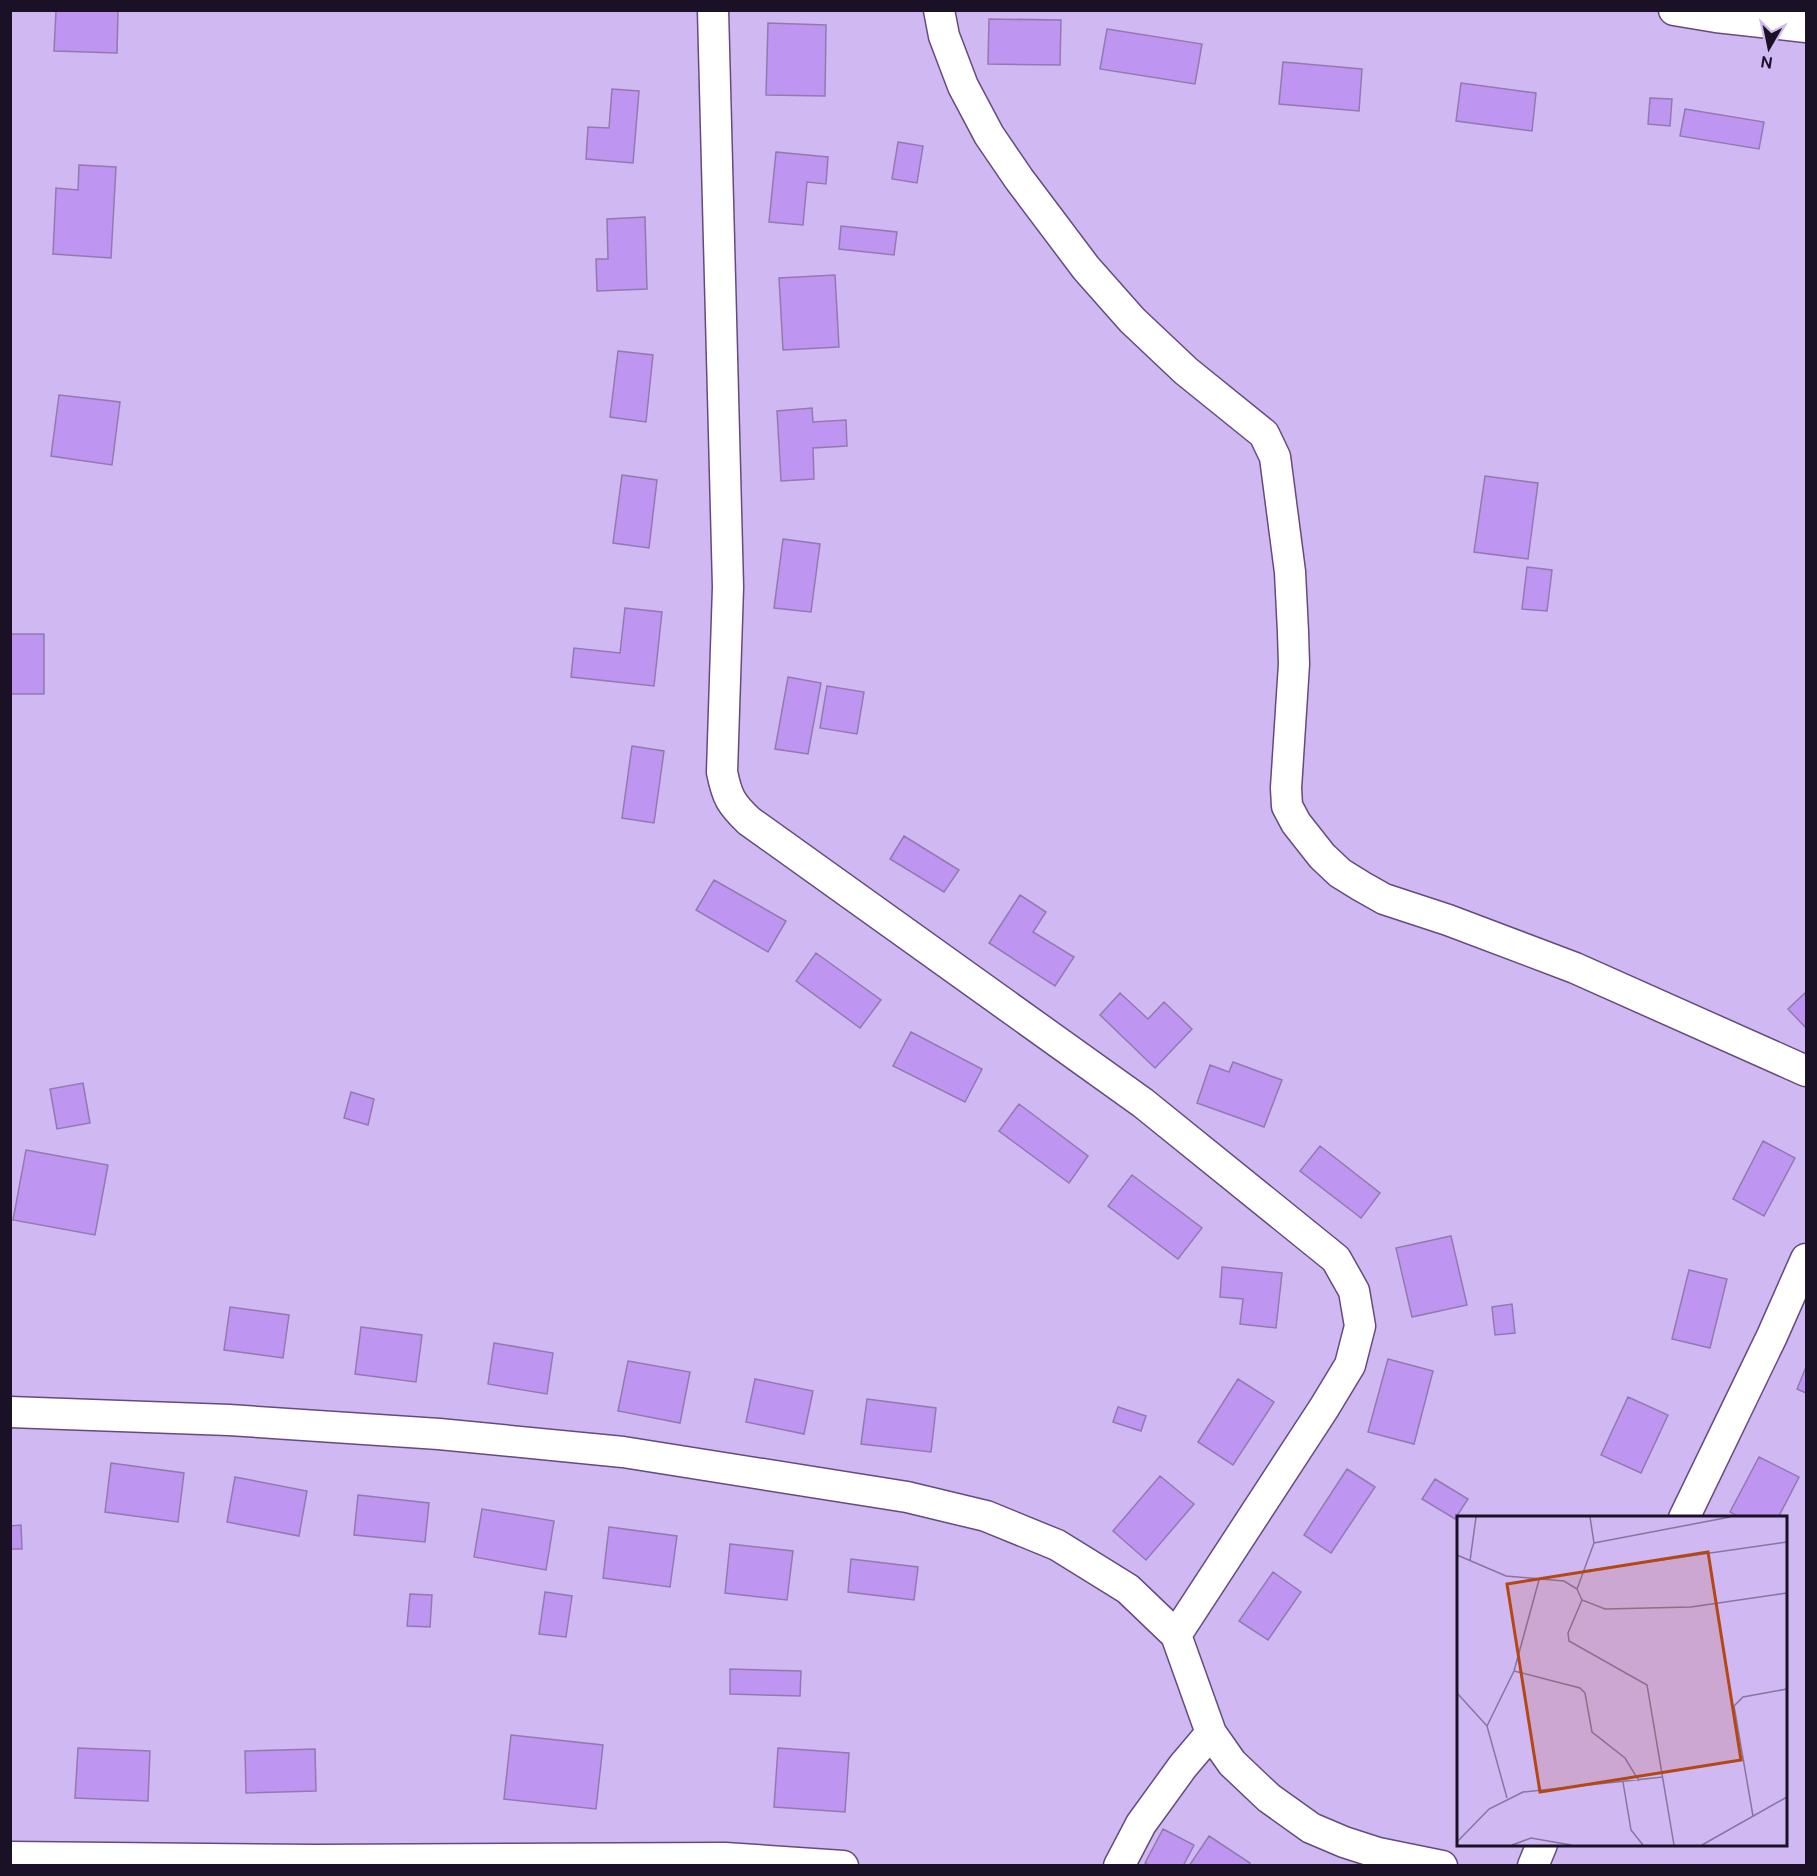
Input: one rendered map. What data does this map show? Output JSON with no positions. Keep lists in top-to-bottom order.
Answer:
{
  "north": "bottom"
}
